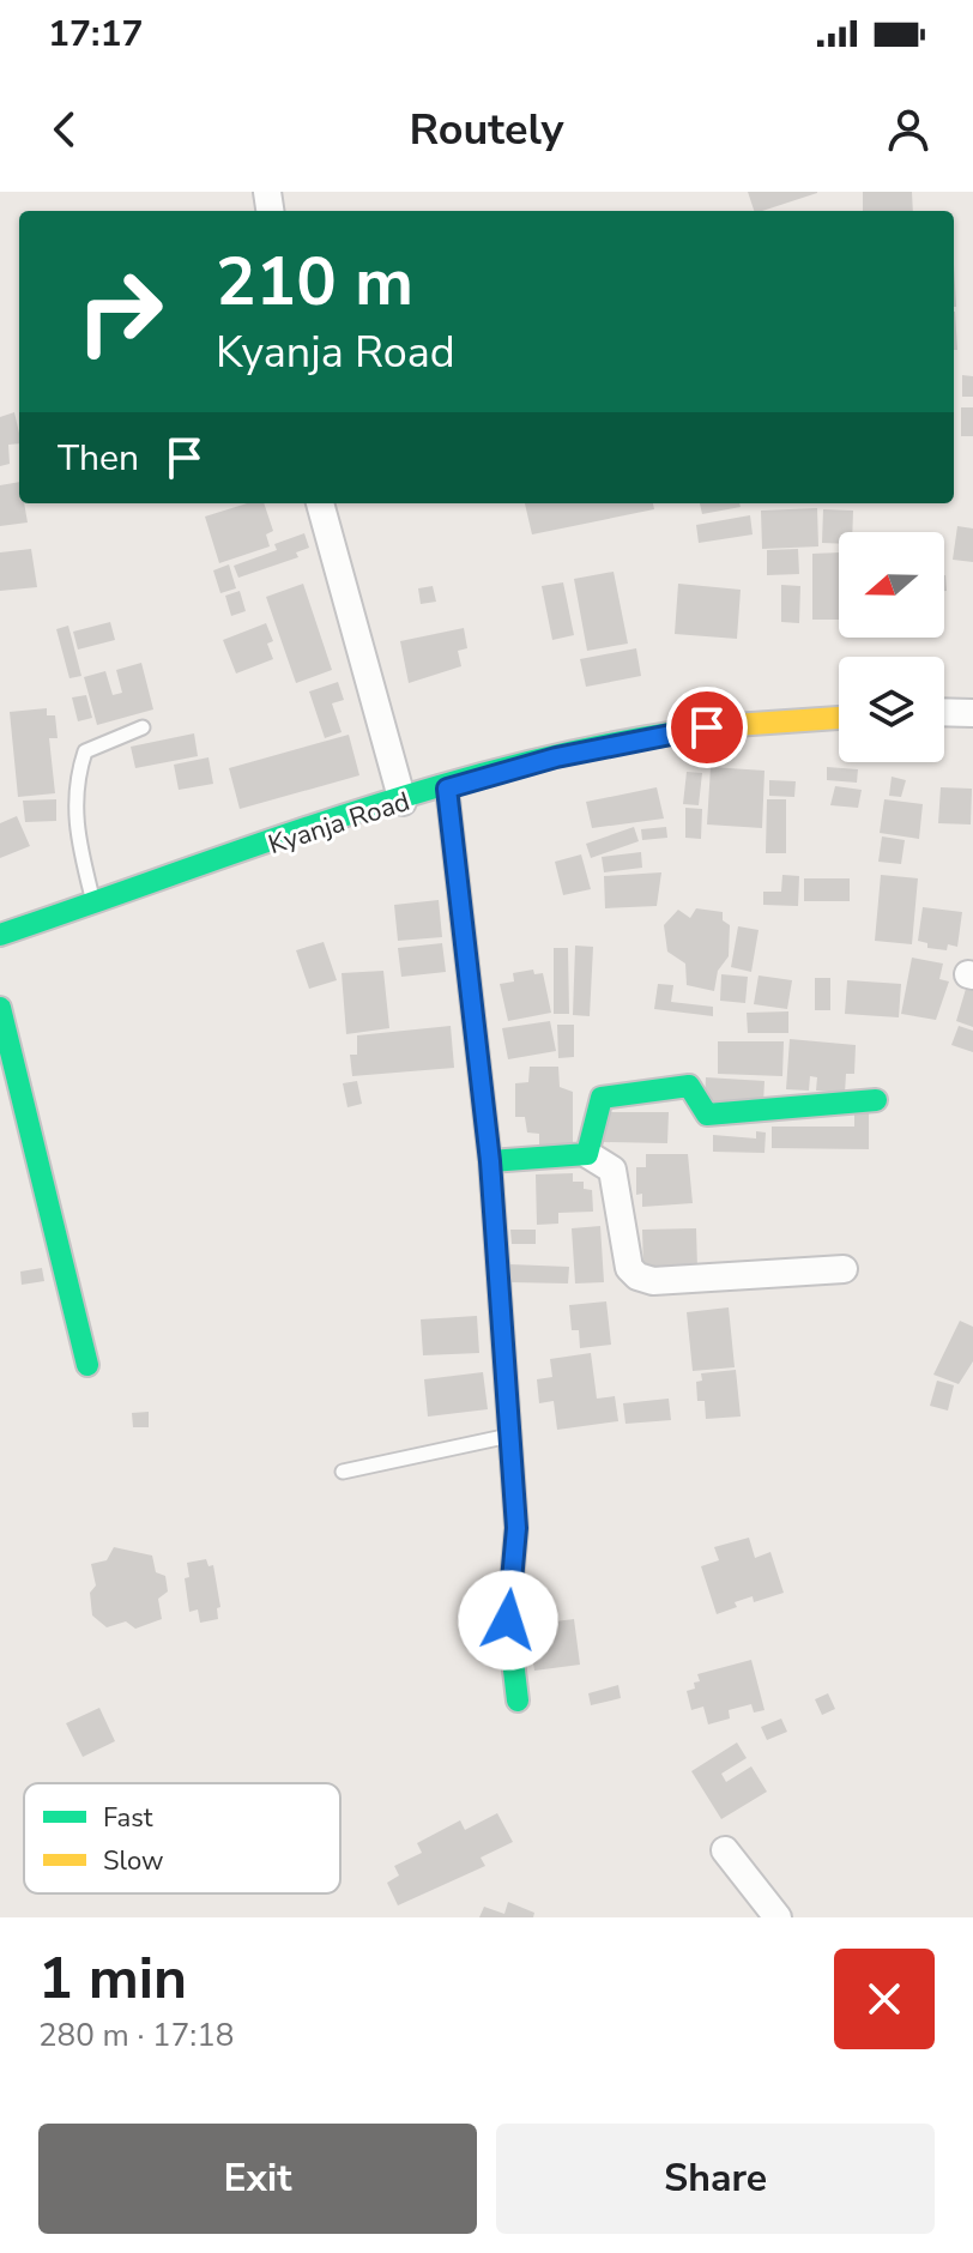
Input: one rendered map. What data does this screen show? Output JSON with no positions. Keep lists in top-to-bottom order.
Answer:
{
  "streets": {
    "street": ["Kyanja Road"]
  },
  "legend": ["Fast", "Slow"],
  "north": "left",
  "page": {
    "status": "17:17",
    "header": "Routely",
    "turn": ["210 m", "Kyanja Road"],
    "then": "Then",
    "heading": ["1 min", "280 m · 17:18"],
    "buttons": ["Exit", "Share"]
  }
}
